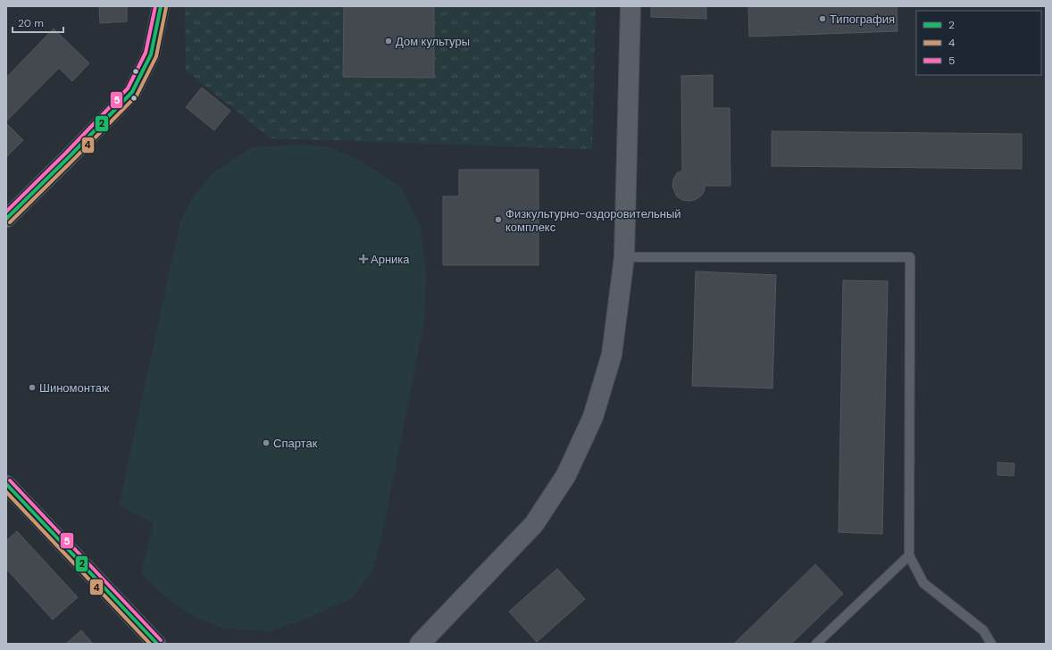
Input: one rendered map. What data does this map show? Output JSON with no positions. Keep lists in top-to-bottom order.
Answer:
{
  "places": {
    "other": [
      "Типография",
      "Дом культуры",
      "Физкультурно-оздоровительный комплекс",
      "Шиномонтаж",
      "Спартак"
    ],
    "health": ["Арника"]
  },
  "lines": ["transit line 2", "transit line 5", "transit line 4"],
  "legend": ["2", "4", "5"],
  "scale_bar": "20 m"
}
